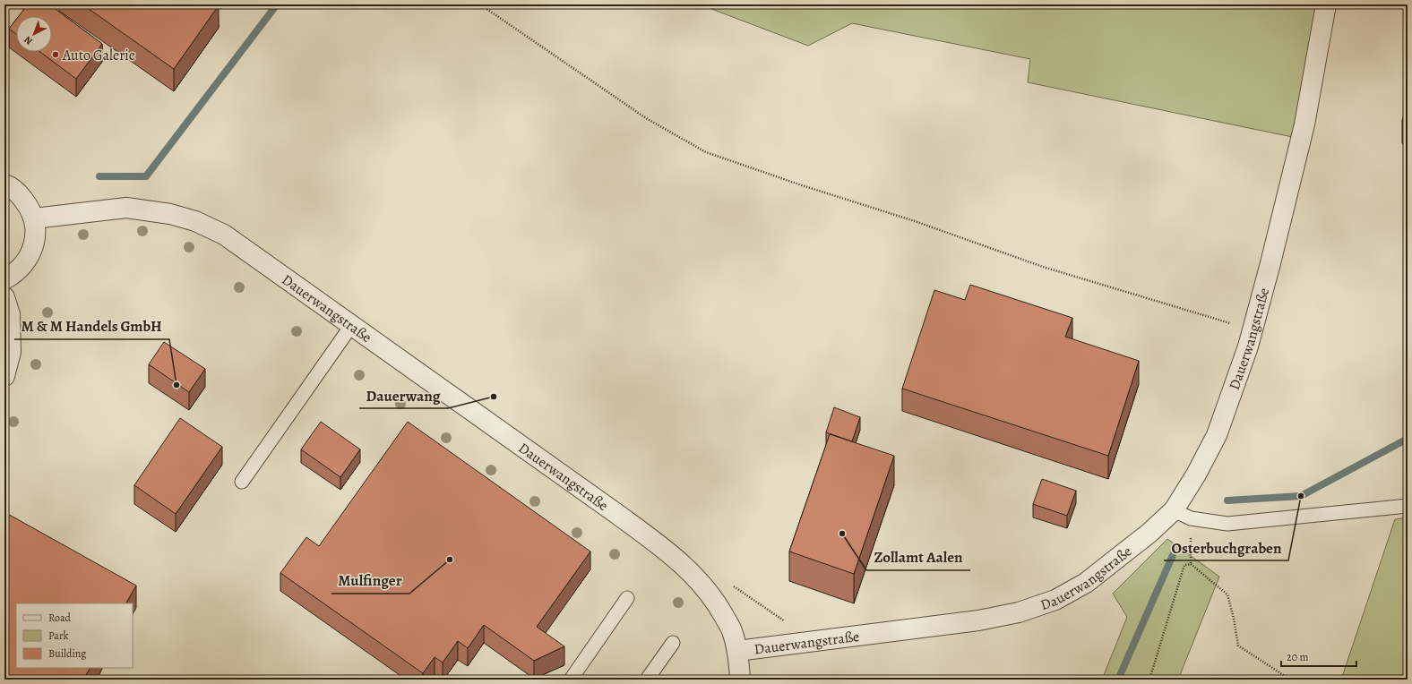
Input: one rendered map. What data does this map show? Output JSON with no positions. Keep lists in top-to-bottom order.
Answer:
{
  "streets": {
    "street": ["Dauerwangstraße"]
  },
  "places": [
    "Auto Galerie",
    "M & M Handels GmbH",
    "Dauerwang",
    "Osterbuchgraben",
    "Zollamt Aalen",
    "Mulfinger"
  ],
  "legend": ["Road", "Park", "Building"],
  "scale_bar": "20 m",
  "north": "bottom left"
}
